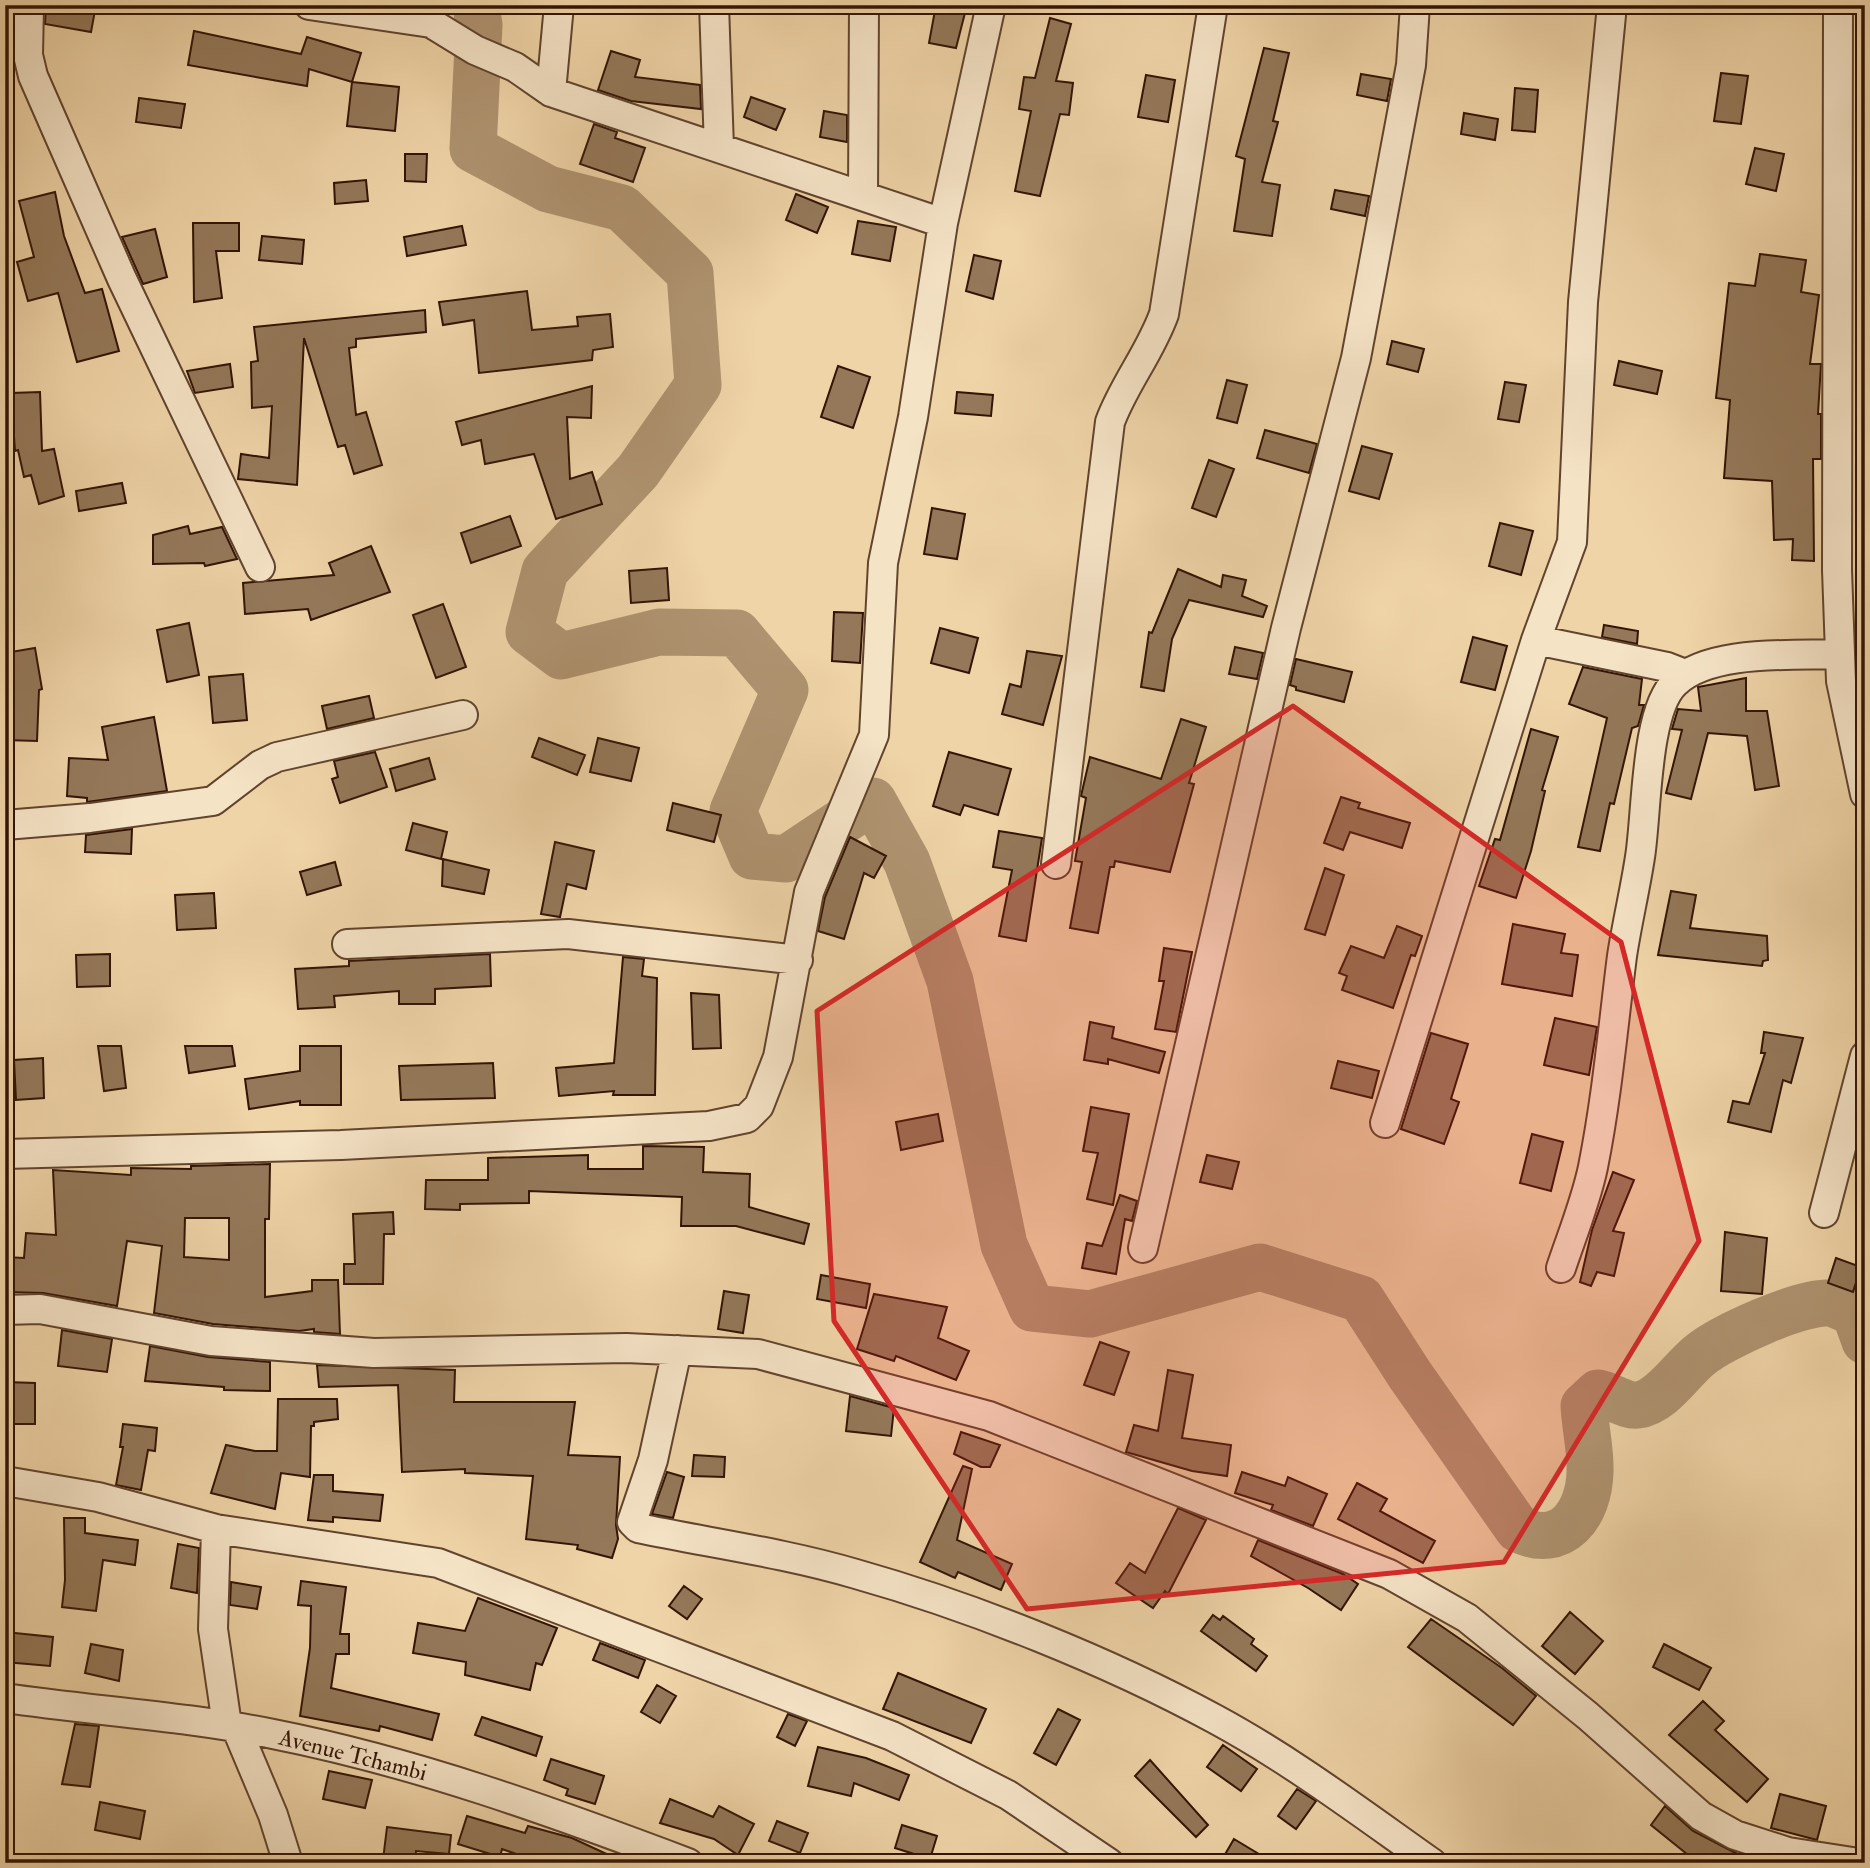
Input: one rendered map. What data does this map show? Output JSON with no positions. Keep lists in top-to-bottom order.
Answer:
{
  "streets": {
    "street": ["Avenue Tchambi"]
  }
}
